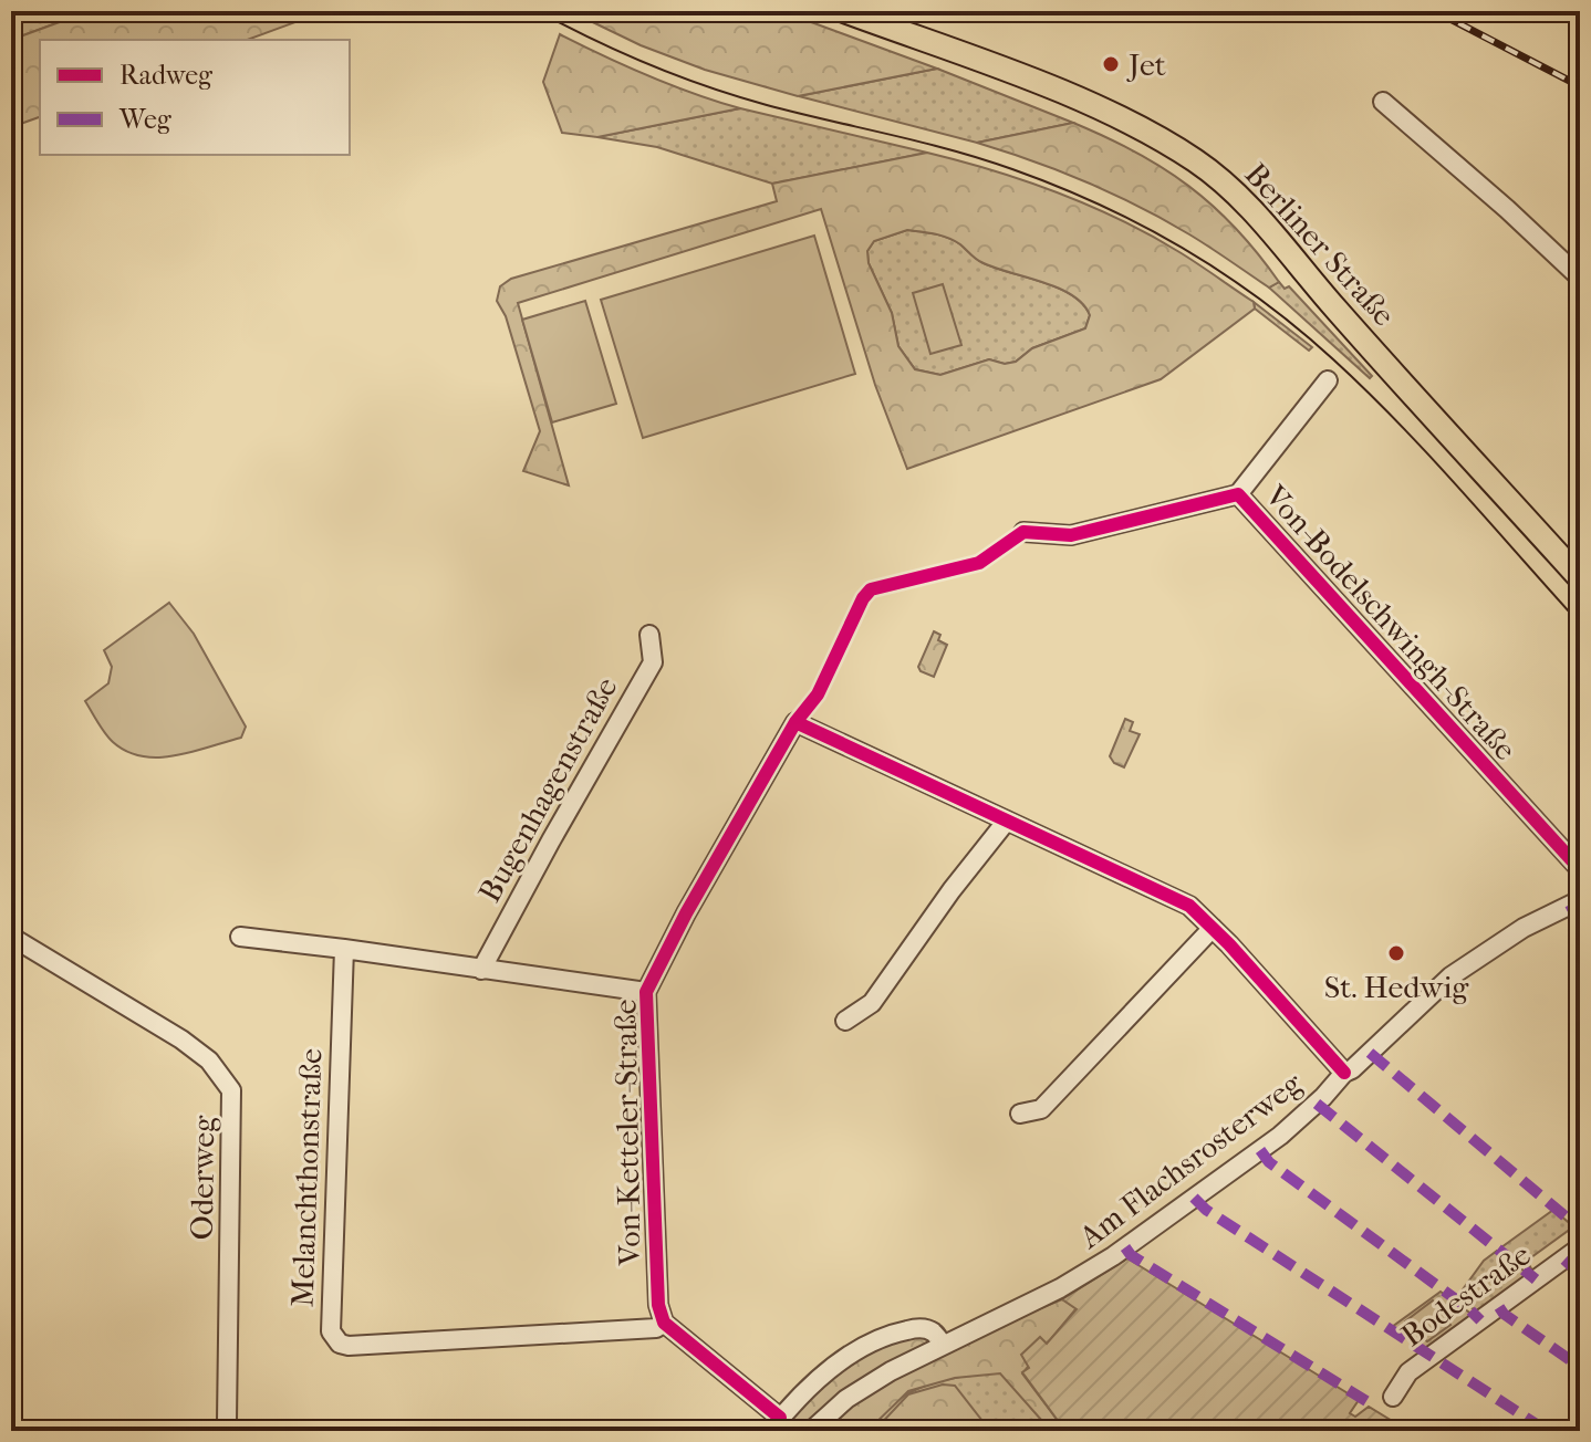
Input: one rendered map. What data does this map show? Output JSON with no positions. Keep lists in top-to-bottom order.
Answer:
{
  "streets": {
    "main road": ["Berliner Straße"],
    "street": [
      "Von-Bodelschwingh-Straße",
      "Bugenhagenstraße",
      "Von-Ketteler-Straße",
      "Am Flachsrosterweg",
      "Oderweg",
      "Melanchthonstraße",
      "Bodestraße"
    ]
  },
  "crossings": [
    ["Von-Ketteler-Straße", "Am Flachsrosterweg"],
    ["Von-Ketteler-Straße", "Melanchthonstraße"]
  ],
  "places": ["Jet", "St. Hedwig"],
  "legend": ["Radweg", "Weg"]
}
